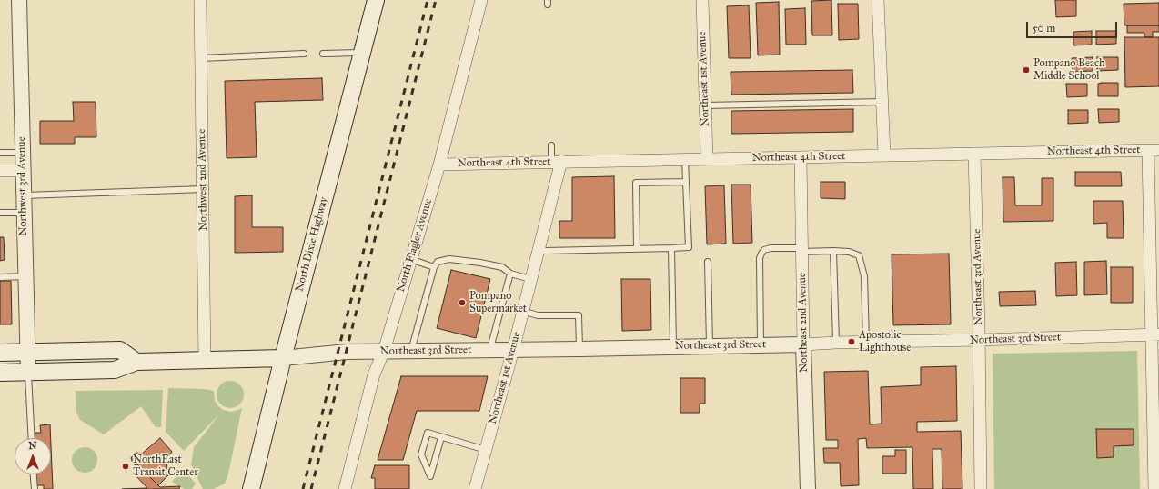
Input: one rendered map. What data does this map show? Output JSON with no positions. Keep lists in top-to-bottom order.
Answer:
{
  "streets": {
    "main road": ["North Dixie Highway"],
    "street": [
      "Northeast 1st Avenue",
      "Northeast 4th Street",
      "Northwest 2nd Avenue",
      "Northwest 3rd Avenue",
      "North Flagler Avenue",
      "Northeast 3rd Avenue",
      "Northeast 2nd Avenue",
      "Northeast 3rd Street"
    ]
  },
  "crossings": [
    ["Northeast 1st Avenue", "Northeast 4th Street"],
    ["Northeast 1st Avenue", "Northeast 3rd Street"],
    ["Northeast 4th Street", "North Flagler Avenue"],
    ["Northeast 4th Street", "Northeast 3rd Avenue"],
    ["Northeast 4th Street", "Northeast 2nd Avenue"],
    ["North Dixie Highway", "Northeast 3rd Street"],
    ["North Flagler Avenue", "Northeast 3rd Street"],
    ["Northeast 3rd Avenue", "Northeast 3rd Street"],
    ["Northeast 2nd Avenue", "Northeast 3rd Street"]
  ],
  "places": [
    "Pompano Beach Middle School",
    "Pompano Supermarket",
    "Apostolic Lighthouse",
    "NorthEast Transit Center"
  ],
  "scale_bar": "50 m",
  "north": "top"
}
